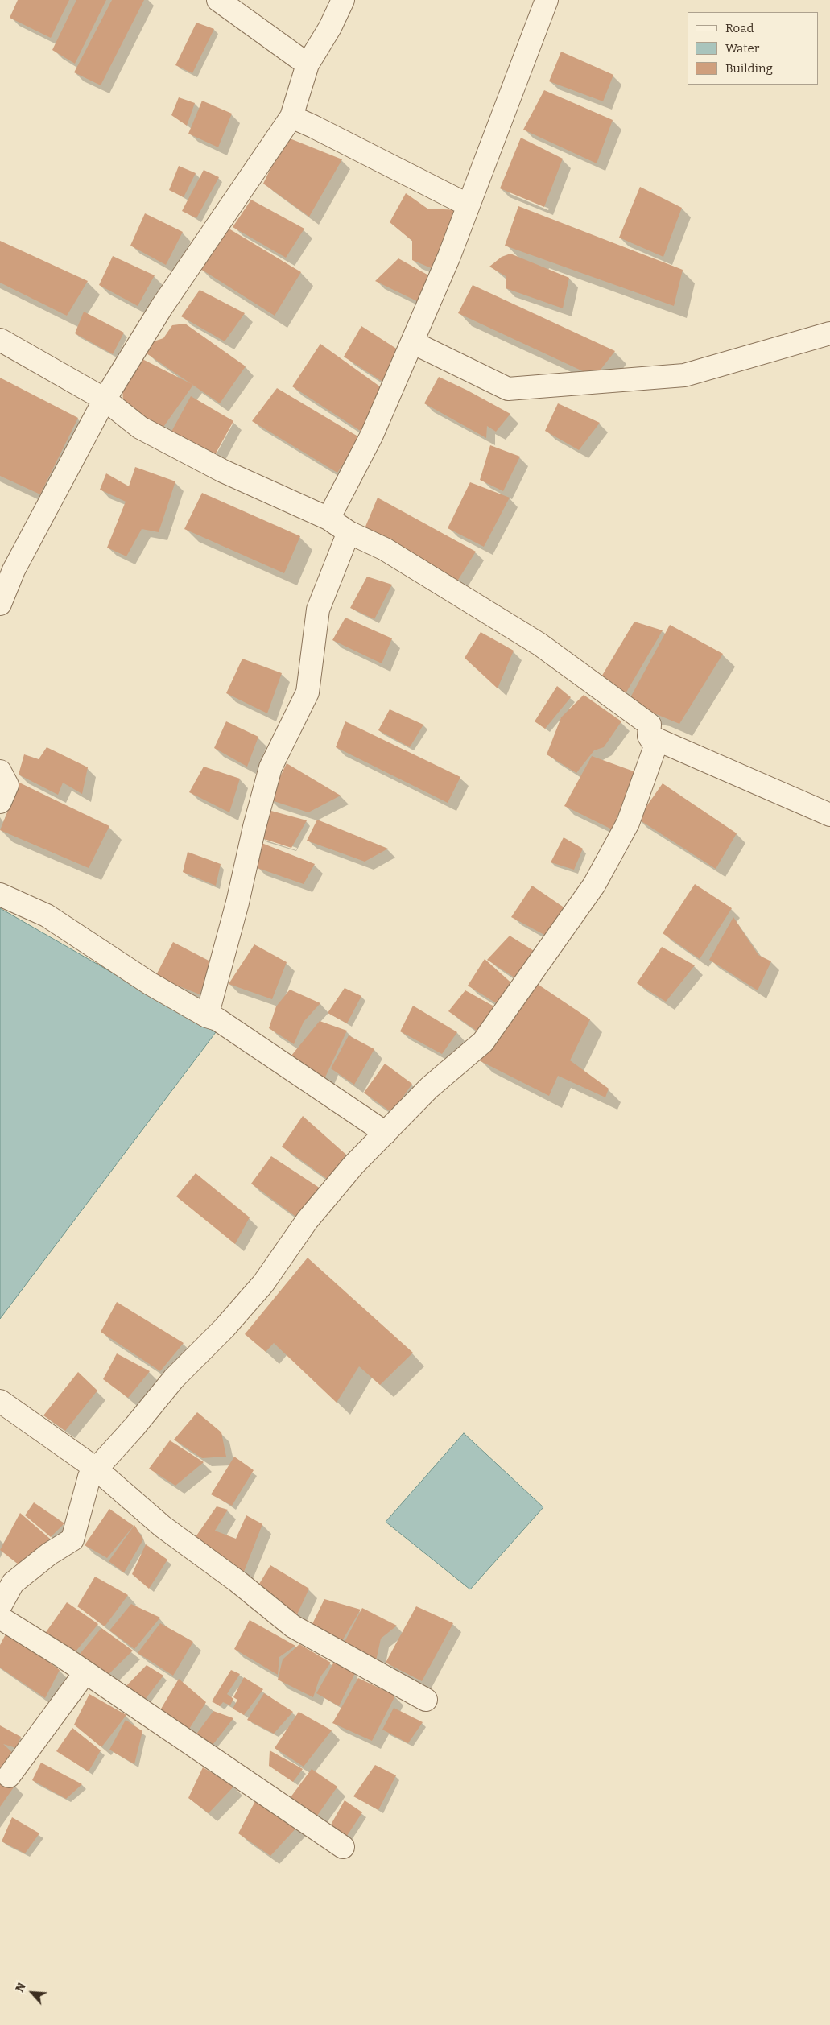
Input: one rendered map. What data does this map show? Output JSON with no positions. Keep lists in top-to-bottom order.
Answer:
{
  "legend": ["Road", "Water", "Building"],
  "north": "top left"
}
